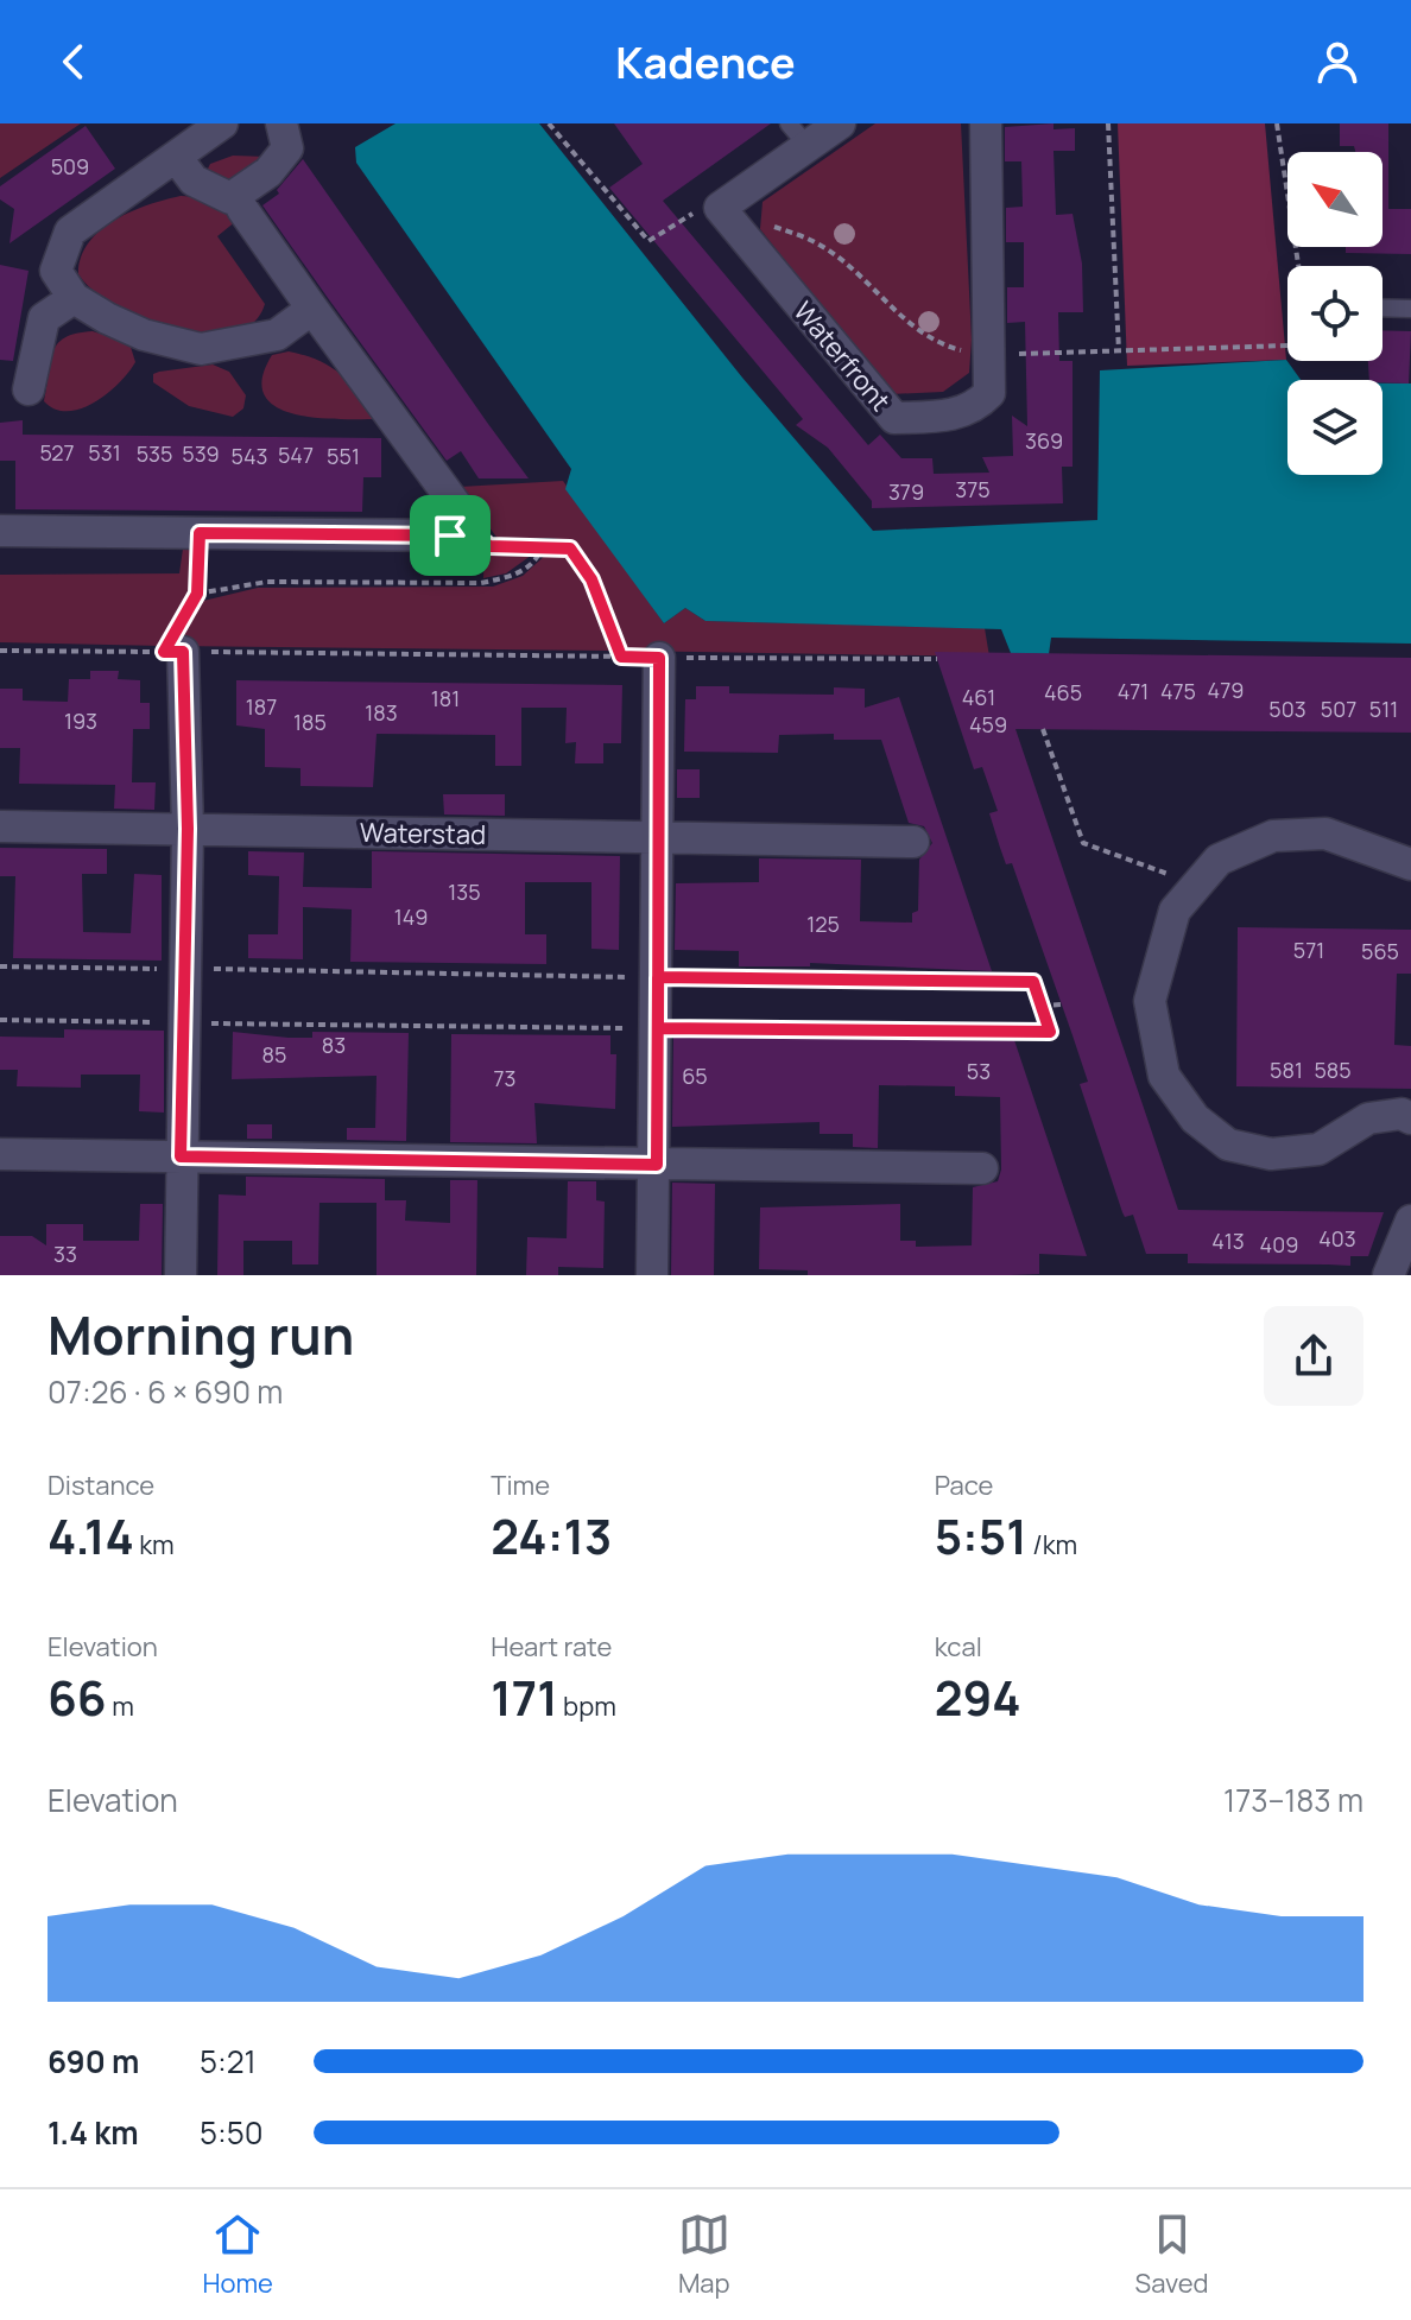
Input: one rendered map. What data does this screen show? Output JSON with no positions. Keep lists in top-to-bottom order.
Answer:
{
  "streets": {
    "street": ["Waterfront", "Waterstad"]
  },
  "house_numbers": [
    "509",
    "369",
    "527",
    "531",
    "535",
    "539",
    "547",
    "543",
    "551",
    "375",
    "379",
    "479",
    "471",
    "475",
    "465",
    "461",
    "181",
    "187",
    "503",
    "507",
    "511",
    "183",
    "193",
    "185",
    "459",
    "135",
    "149",
    "125",
    "571",
    "565",
    "83",
    "85",
    "581",
    "585",
    "53",
    "65",
    "73",
    "403",
    "413",
    "409",
    "33"
  ],
  "north": "top left",
  "page": {
    "header": "Kadence",
    "heading": ["Morning run", "07:26 · 6 × 690 m"],
    "stats": [
      ["Distance", "4.14 km"],
      ["Time", "24:13"],
      ["Pace", "5:51 /km"],
      ["Elevation", "66 m"],
      ["Heart rate", "171 bpm"],
      ["kcal", "294"]
    ],
    "chart": ["Elevation", "173–183 m"],
    "list": [
      {
        "name": "690 m",
        "note": "5:21"
      },
      {
        "name": "1.4 km",
        "note": "5:50"
      }
    ],
    "tabs": ["Home", "Map", "Saved"]
  }
}
